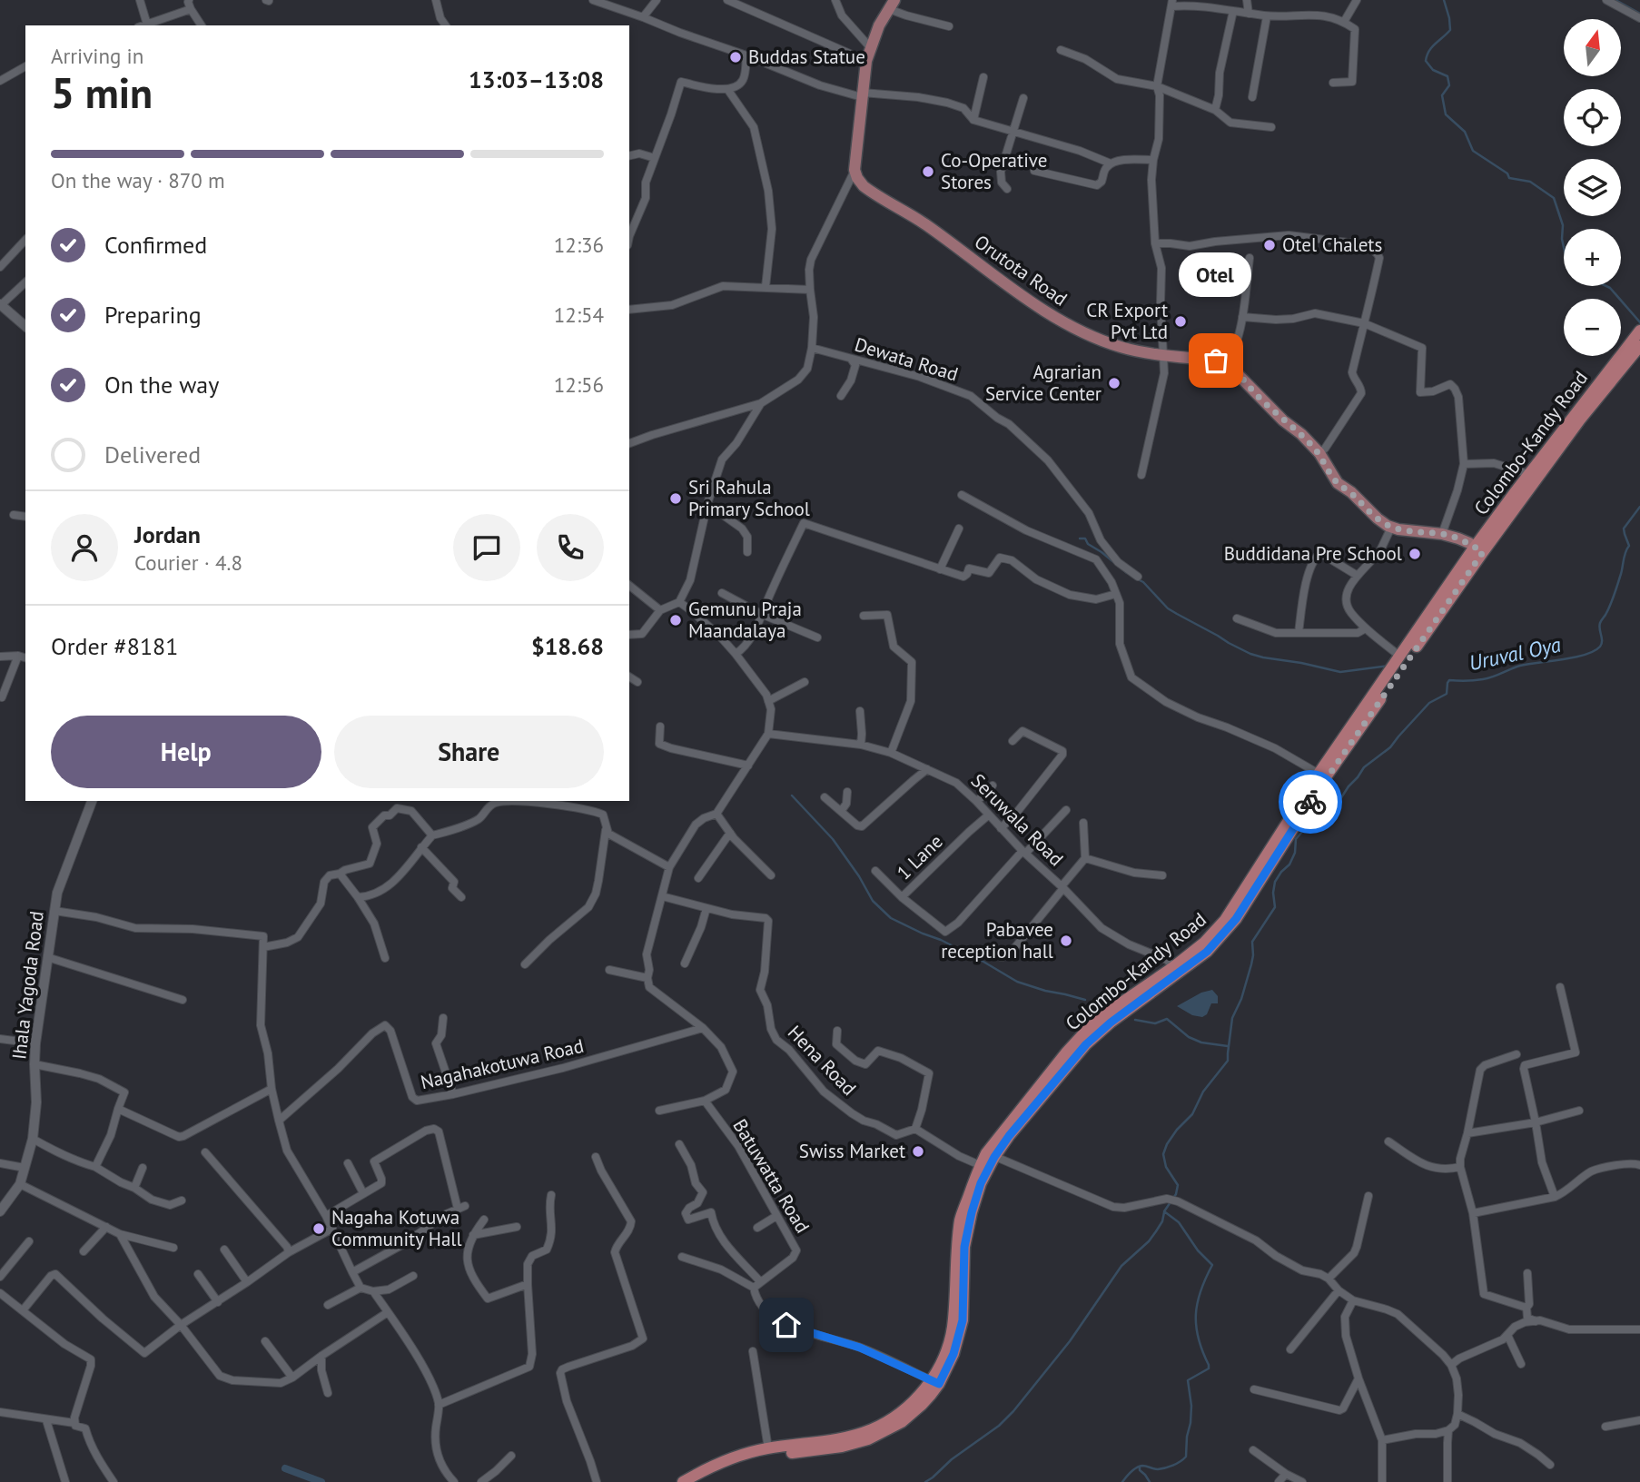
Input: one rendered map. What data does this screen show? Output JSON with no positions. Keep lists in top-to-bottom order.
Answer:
{
  "streets": {
    "highway": ["Colombo-Kandy Road"],
    "main road": ["Orutota Road"],
    "street": [
      "Dewata Road",
      "Seruwala Road",
      "1 Lane",
      "Ihala Yagoda Road",
      "Hena Road",
      "Nagahakotuwa Road",
      "Batuwatta Road"
    ]
  },
  "crossings": [
    ["Colombo-Kandy Road", "Seruwala Road"],
    ["Seruwala Road", "1 Lane"]
  ],
  "water": ["Uruval Oya"],
  "places": [
    "Buddas Statue",
    "Co-Operative Stores",
    "Otel Chalets",
    "CR Export Pvt Ltd",
    "Otel",
    "Agrarian Service Center",
    "Sri Rahula Primary School",
    "Buddidana Pre School",
    "Gemunu Praja Maandalaya",
    "Pabavee reception hall",
    "Swiss Market",
    "Nagaha Kotuwa Community Hall"
  ],
  "north": "top",
  "page": {
    "map_buttons": ["+", "−"],
    "heading": ["5 min", "Arriving in", "13:03–13:08"],
    "panel": [
      "Jordan",
      "Courier · 4.8",
      "Order #8181",
      "$18.68"
    ],
    "bar": "On the way · 870 m",
    "list": [
      ["Confirmed", "12:36"],
      ["Preparing", "12:54"],
      ["On the way", "12:56"],
      "Delivered"
    ],
    "bubble": "Otel",
    "buttons": ["Help", "Share"]
  }
}
